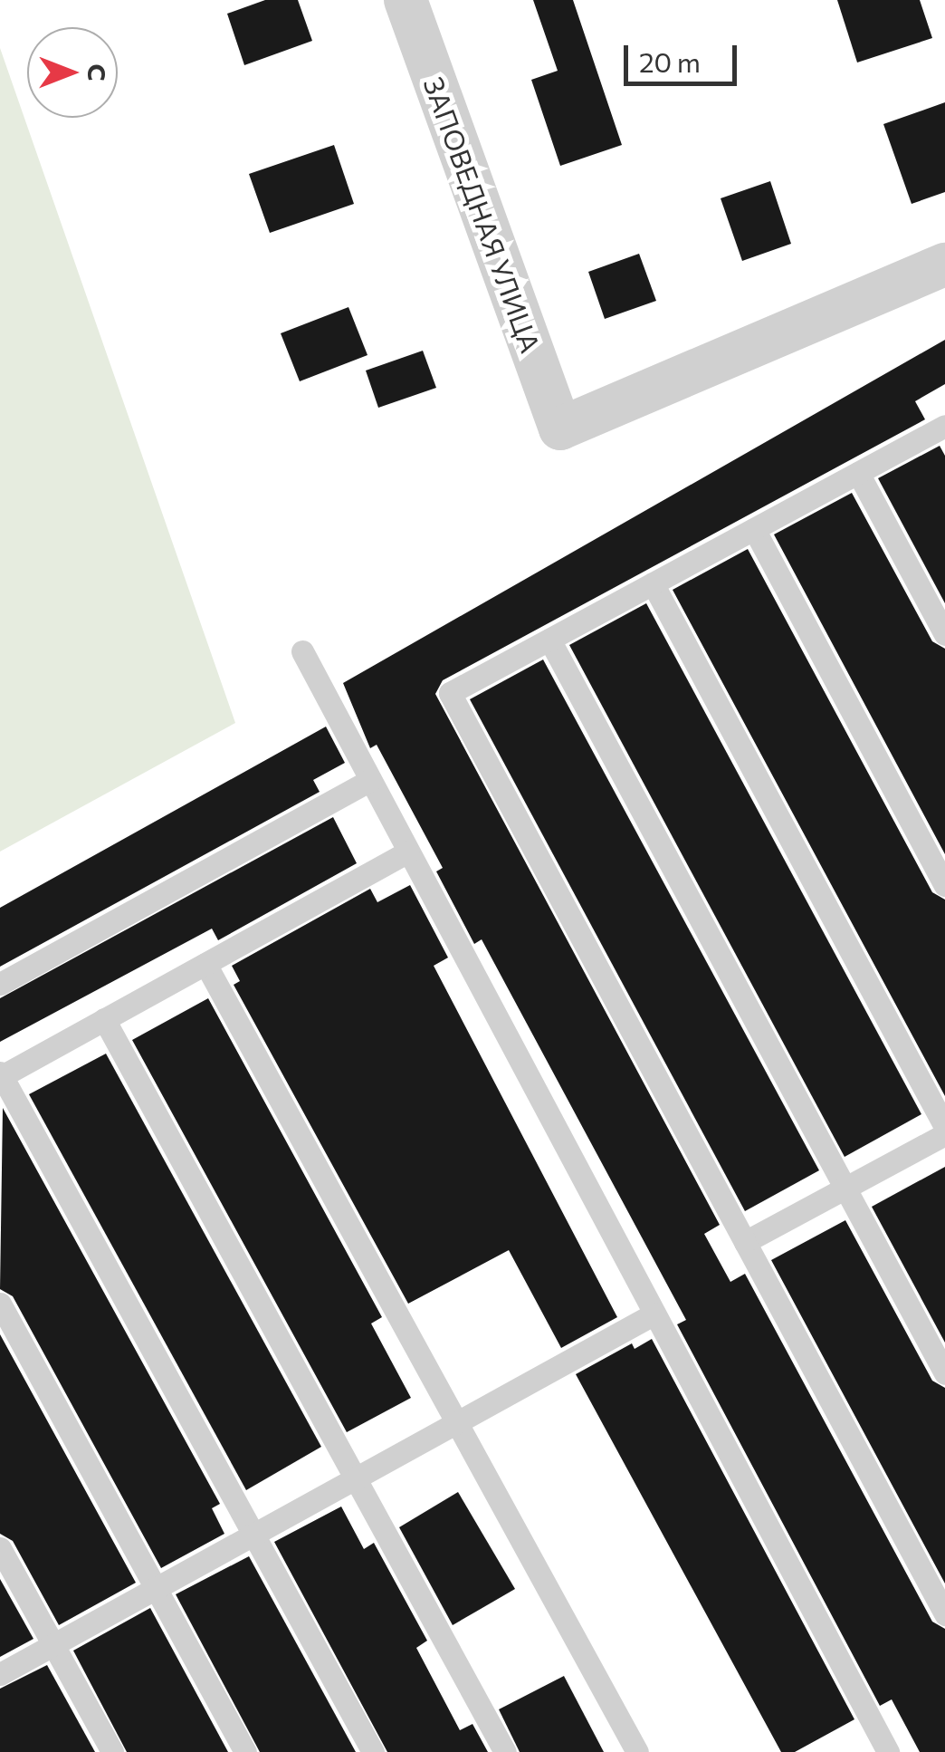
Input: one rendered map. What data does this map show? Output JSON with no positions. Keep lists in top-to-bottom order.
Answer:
{
  "streets": {
    "street": ["ЗАПОВЕДНАЯ УЛИЦА"]
  },
  "scale_bar": "20 m",
  "north": "right"
}
